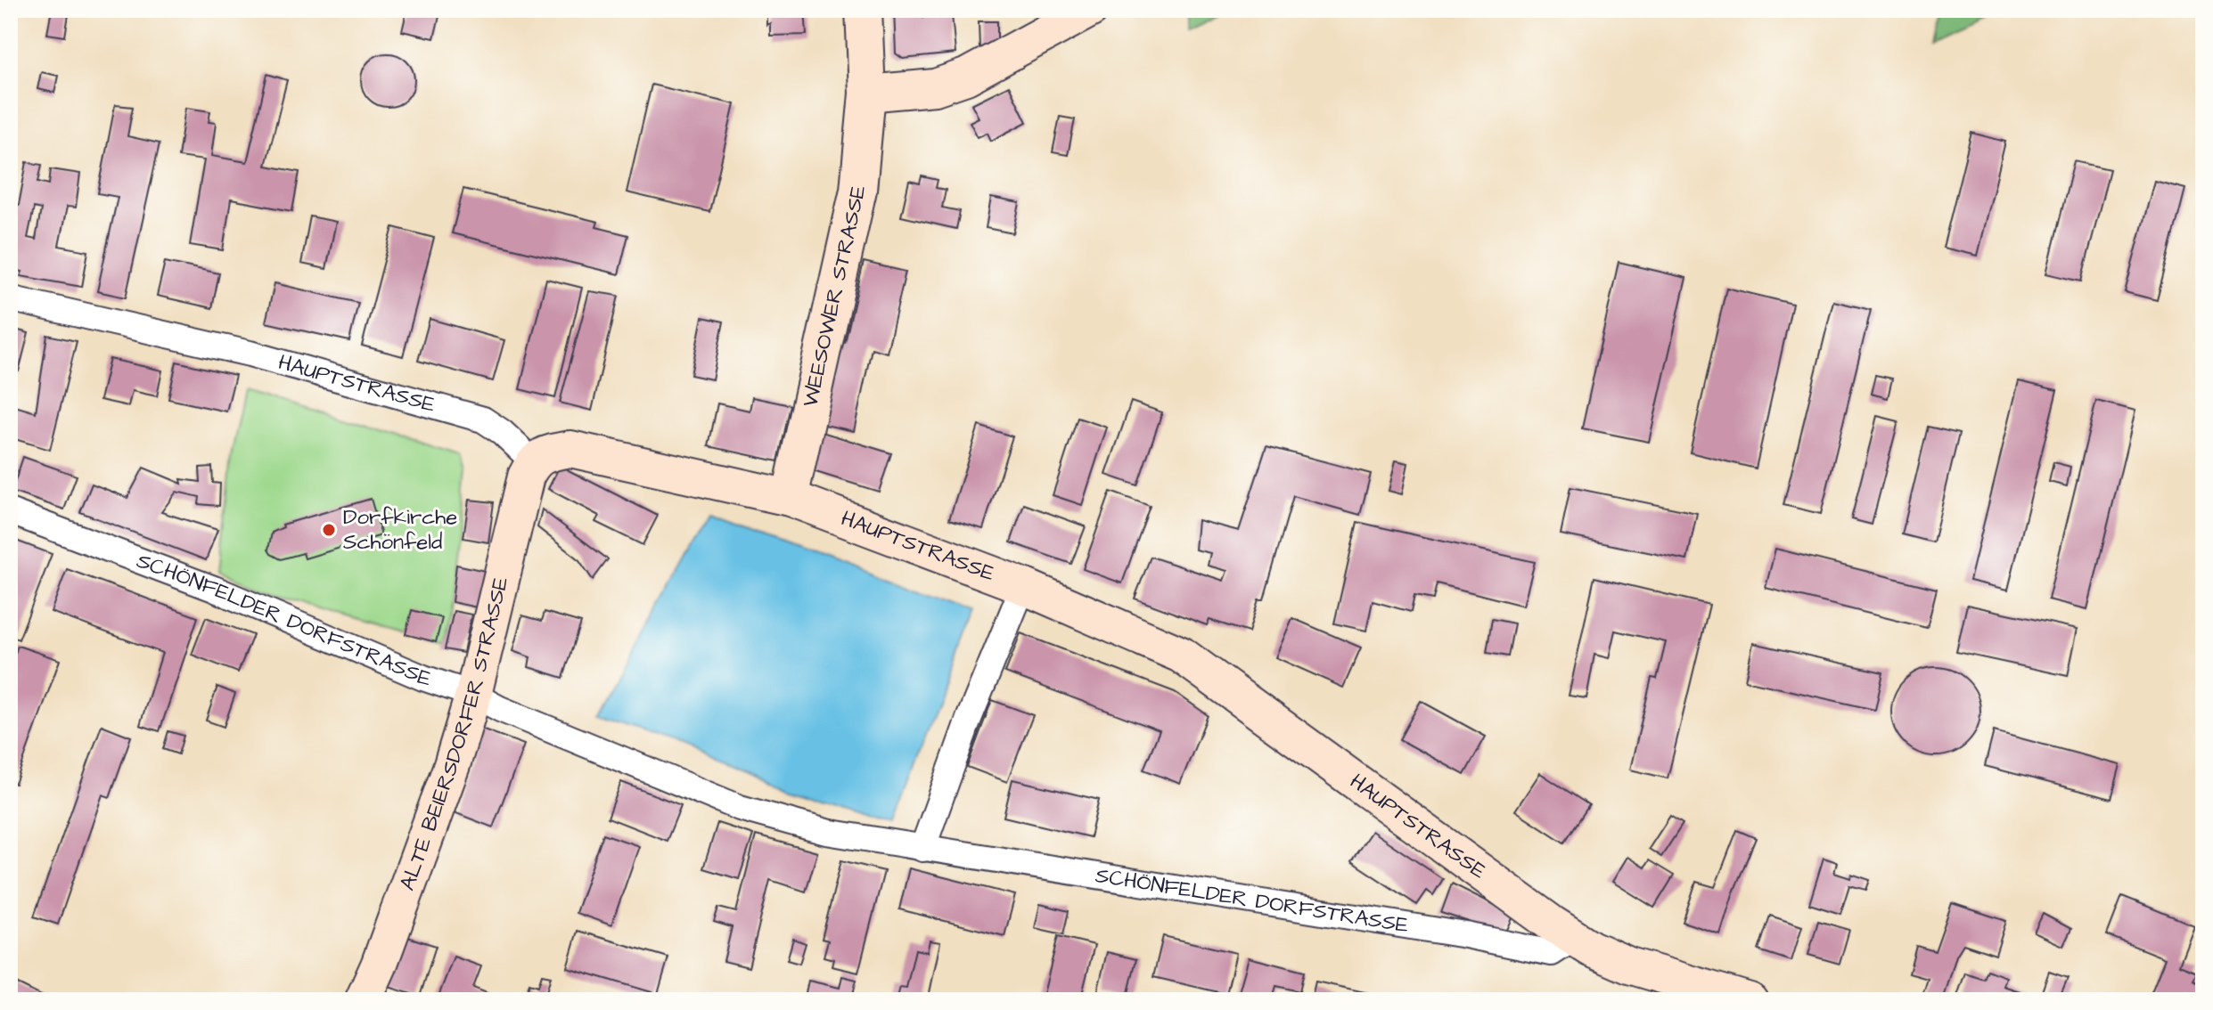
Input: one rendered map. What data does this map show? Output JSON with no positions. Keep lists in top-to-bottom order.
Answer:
{
  "streets": {
    "main road": ["WEESOWER STRASSE", "HAUPTSTRASSE", "ALTE BEIERSDORFER STRASSE"],
    "street": ["SCHÖNFELDER DORFSTRASSE"]
  },
  "crossings": [
    ["WEESOWER STRASSE", "HAUPTSTRASSE"],
    ["HAUPTSTRASSE", "SCHÖNFELDER DORFSTRASSE"],
    ["HAUPTSTRASSE", "ALTE BEIERSDORFER STRASSE"],
    ["SCHÖNFELDER DORFSTRASSE", "ALTE BEIERSDORFER STRASSE"]
  ],
  "places": ["Dorfkirche Schönfeld"]
}
